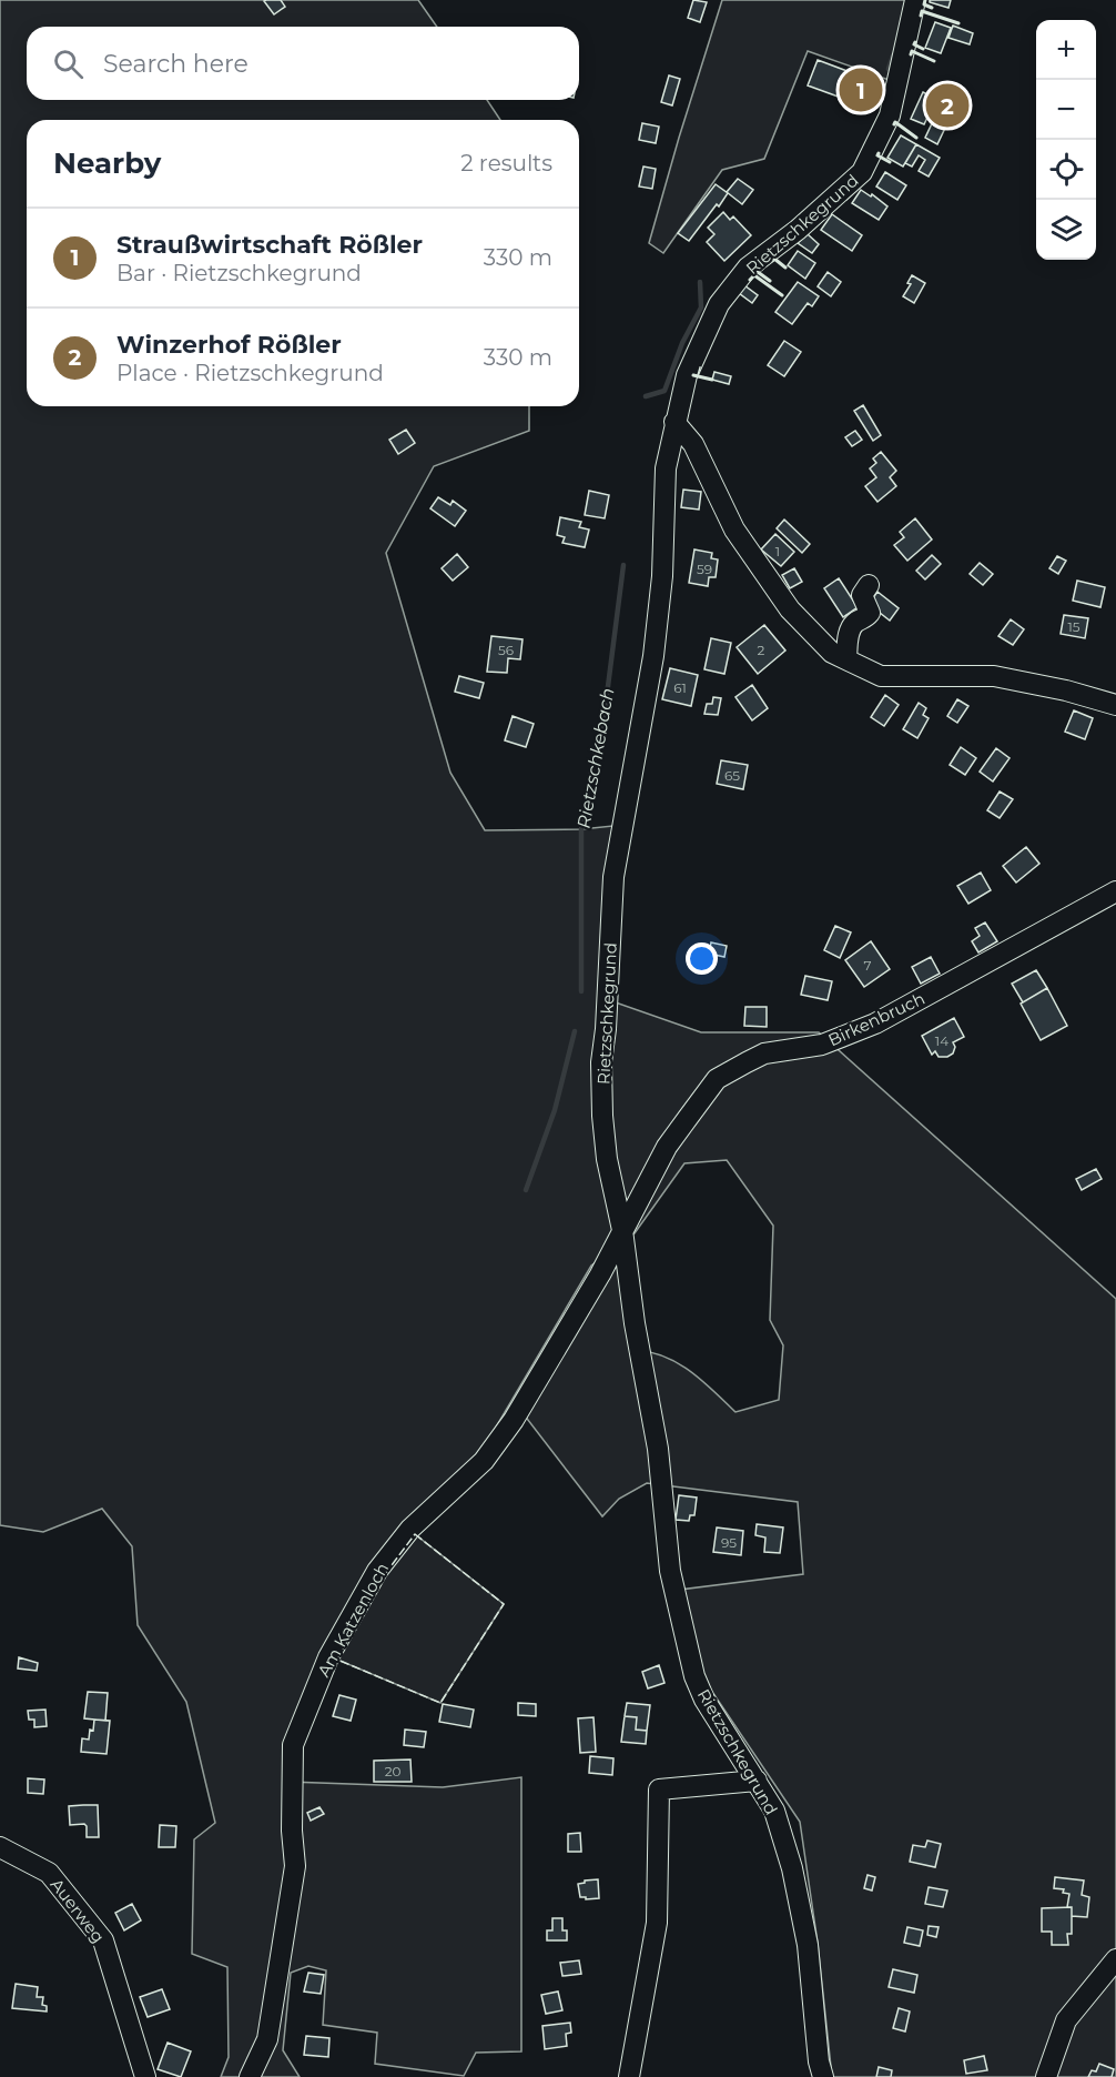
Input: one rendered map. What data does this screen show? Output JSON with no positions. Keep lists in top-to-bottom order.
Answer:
{
  "streets": {
    "street": [
      "Rietzschkegrund",
      "Birkenbruch",
      "Am Katzenloch",
      "Auerweg"
    ]
  },
  "crossings": [
    ["Rietzschkegrund", "Birkenbruch"],
    ["Rietzschkegrund", "Am Katzenloch"],
    ["Birkenbruch", "Am Katzenloch"]
  ],
  "water": ["Rietzschkebach"],
  "house_numbers": [
    "1",
    "59",
    "15",
    "56",
    "2",
    "61",
    "65",
    "7",
    "14",
    "95",
    "20"
  ],
  "page": {
    "map_buttons": ["+", "−"],
    "search": "Search here",
    "pins": ["1", "2"],
    "heading": ["Nearby", "2 results"],
    "list": [
      {
        "mark": "1",
        "name": "Straußwirtschaft Rößler",
        "note": "Bar · Rietzschkegrund",
        "value": "330 m"
      },
      {
        "mark": "2",
        "name": "Winzerhof Rößler",
        "note": "Place · Rietzschkegrund",
        "value": "330 m"
      }
    ]
  }
}
